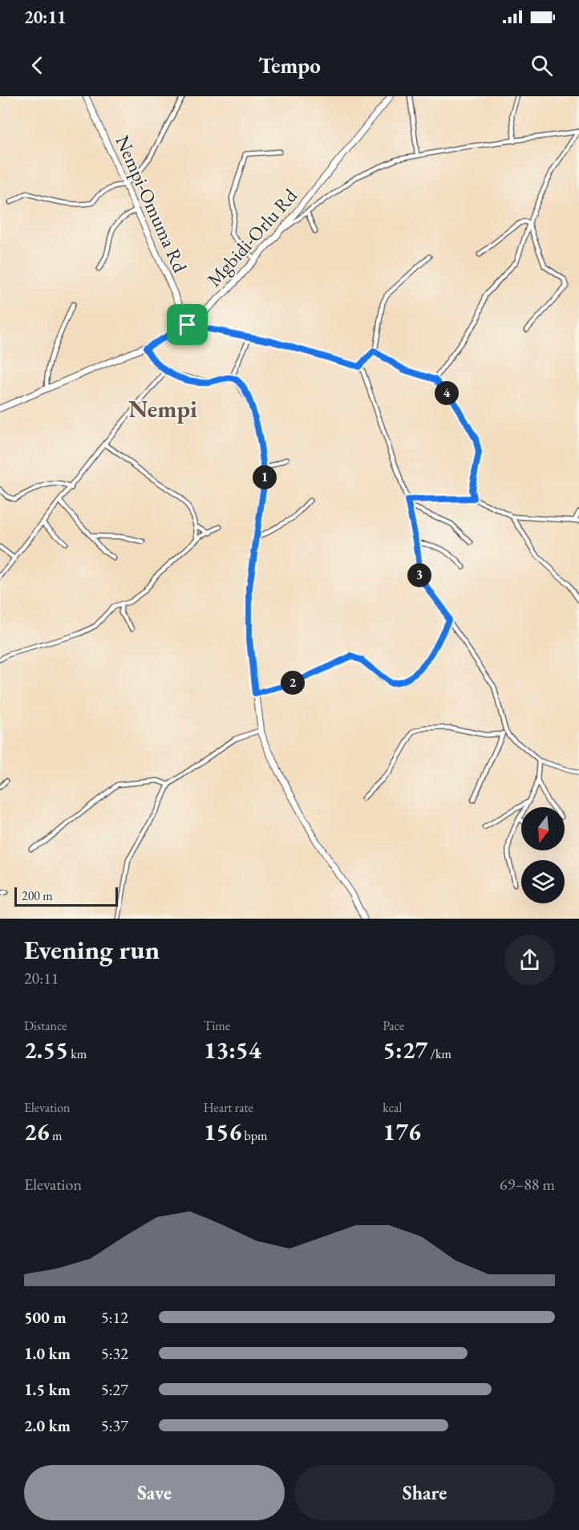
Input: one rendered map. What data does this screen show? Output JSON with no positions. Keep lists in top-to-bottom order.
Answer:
{
  "streets": {
    "street": ["Nempi-Omuma Rd", "Mgbidi-Orlu Rd"]
  },
  "crossings": [
    ["Nempi-Omuma Rd", "Mgbidi-Orlu Rd"]
  ],
  "districts": ["Nempi"],
  "scale_bar": "200 m",
  "north": "bottom",
  "page": {
    "status": "20:11",
    "header": "Tempo",
    "pins": [
      "4",
      "1",
      "3",
      "2"
    ],
    "scale": "200 m",
    "heading": ["Evening run", "20:11"],
    "stats": [
      ["Distance", "2.55 km"],
      ["Time", "13:54"],
      ["Pace", "5:27 /km"],
      ["Elevation", "26 m"],
      ["Heart rate", "156 bpm"],
      ["kcal", "176"]
    ],
    "chart": ["Elevation", "69–88 m"],
    "list": [
      {
        "name": "500 m",
        "note": "5:12"
      },
      {
        "name": "1.0 km",
        "note": "5:32"
      },
      {
        "name": "1.5 km",
        "note": "5:27"
      },
      {
        "name": "2.0 km",
        "note": "5:37"
      }
    ],
    "buttons": ["Save", "Share"]
  }
}
